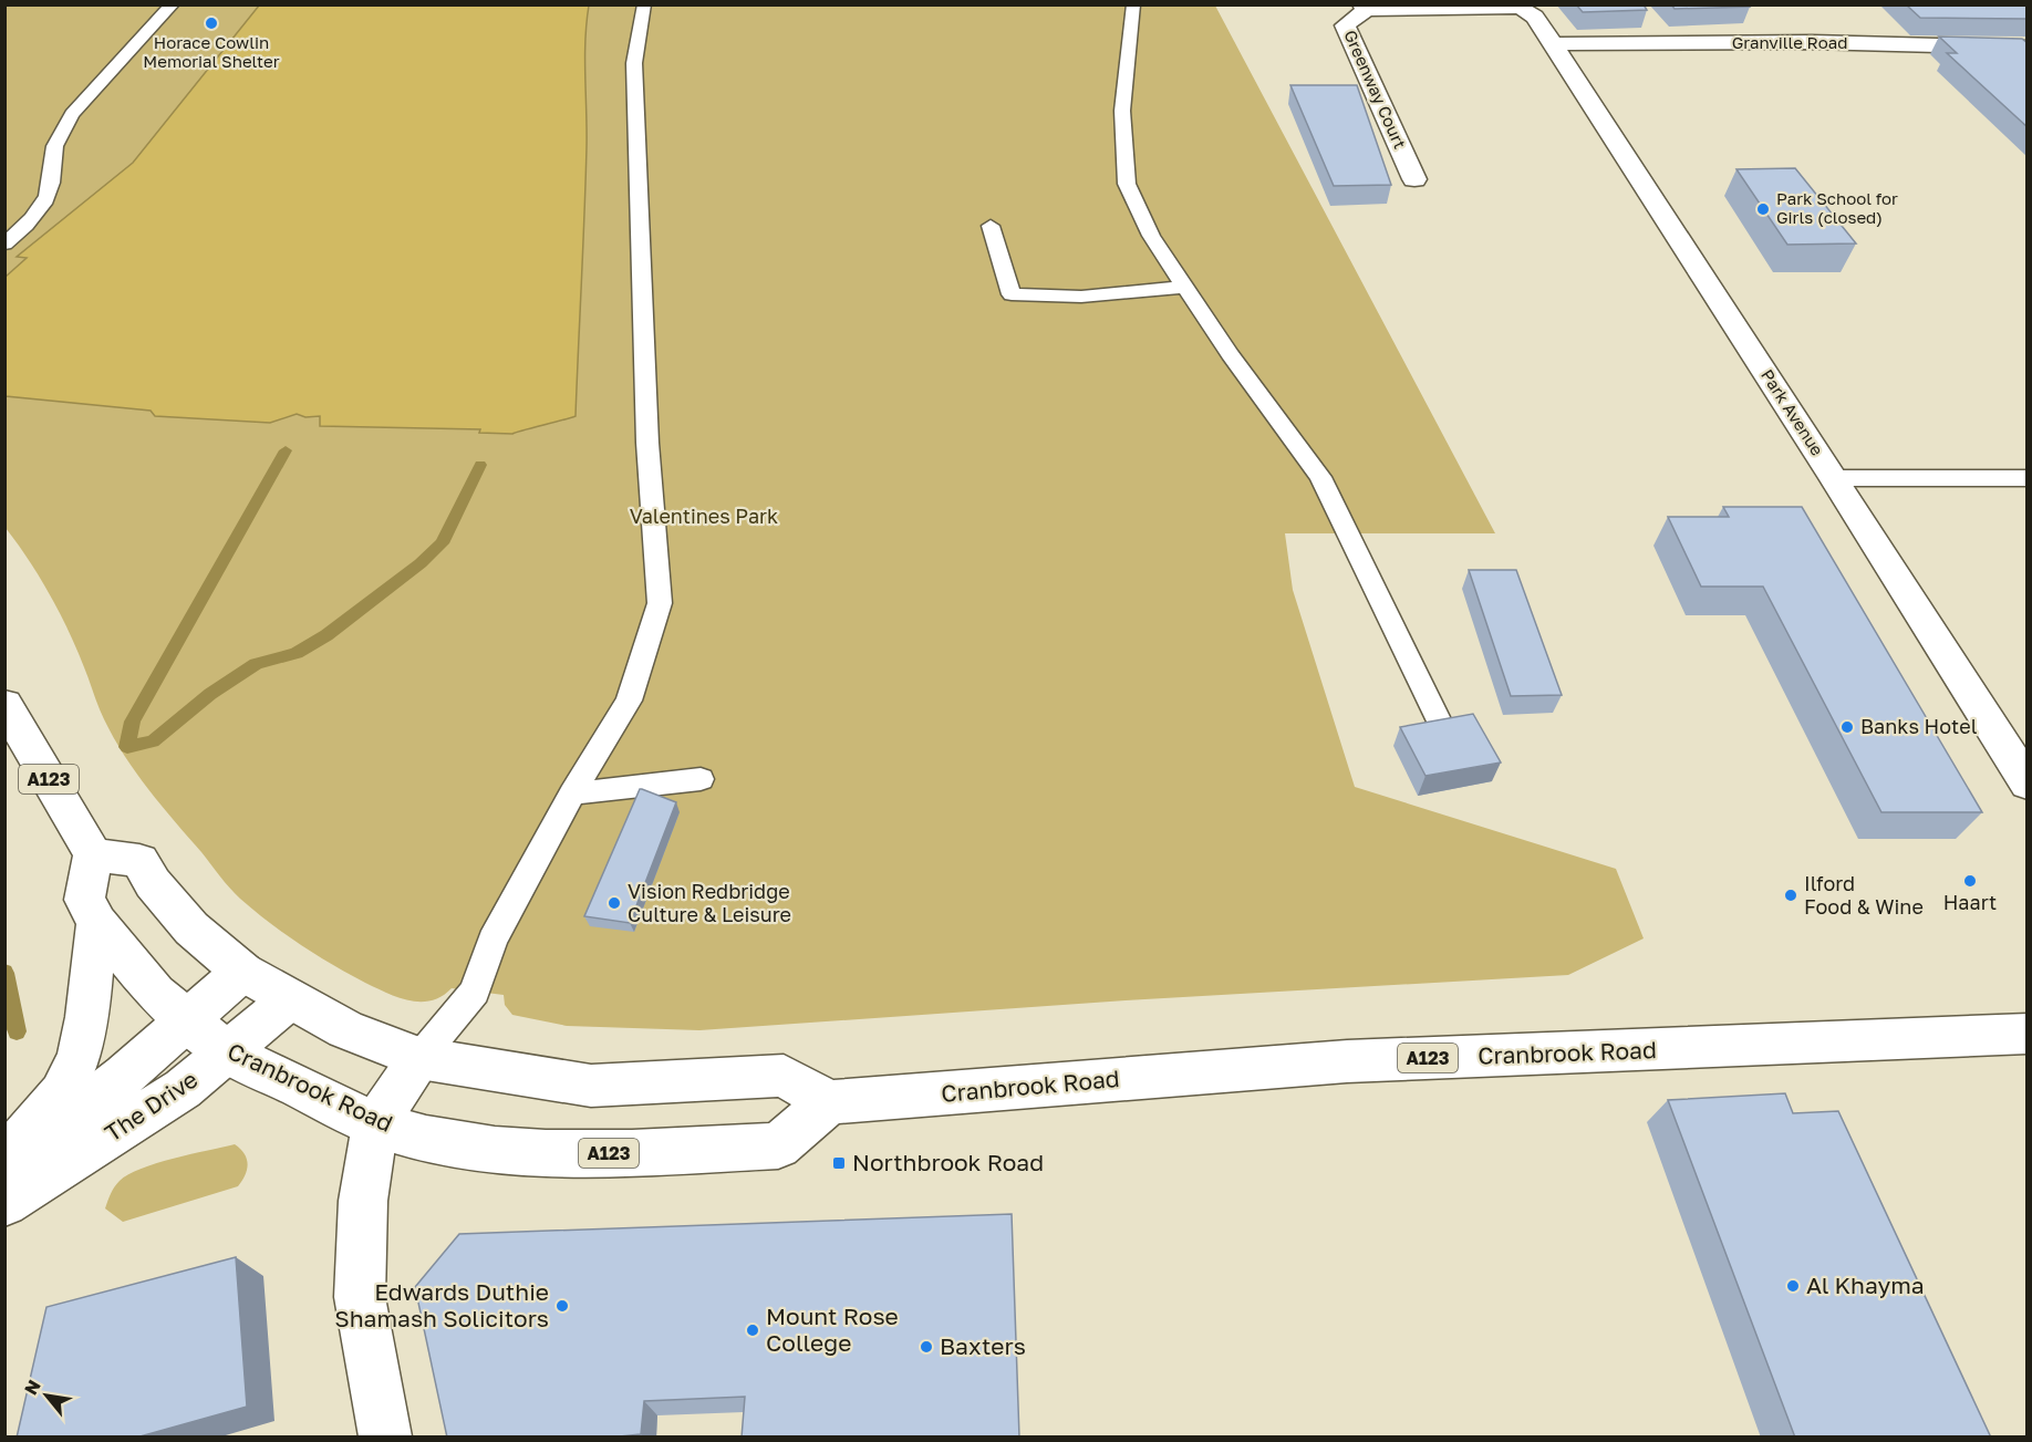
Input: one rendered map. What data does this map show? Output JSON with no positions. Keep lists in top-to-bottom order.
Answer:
{
  "streets": {
    "street": [
      "Granville Road",
      "Greenway Court",
      "Park Avenue",
      "A123",
      "Cranbrook Road",
      "The Drive"
    ]
  },
  "crossings": [
    ["Granville Road", "Park Avenue"],
    ["Greenway Court", "Park Avenue"],
    ["A123", "Cranbrook Road"],
    ["Cranbrook Road", "The Drive"]
  ],
  "parks": ["Valentines Park"],
  "places": {
    "other": [
      "Horace Cowlin Memorial Shelter",
      "Park School for Girls (closed)",
      "Banks Hotel",
      "Haart",
      "Ilford Food & Wine",
      "Vision Redbridge Culture & Leisure",
      "Al Khayma",
      "Edwards Duthie Shamash Solicitors",
      "Mount Rose College",
      "Baxters"
    ],
    "transit": ["Northbrook Road"]
  },
  "north": "top left"
}
